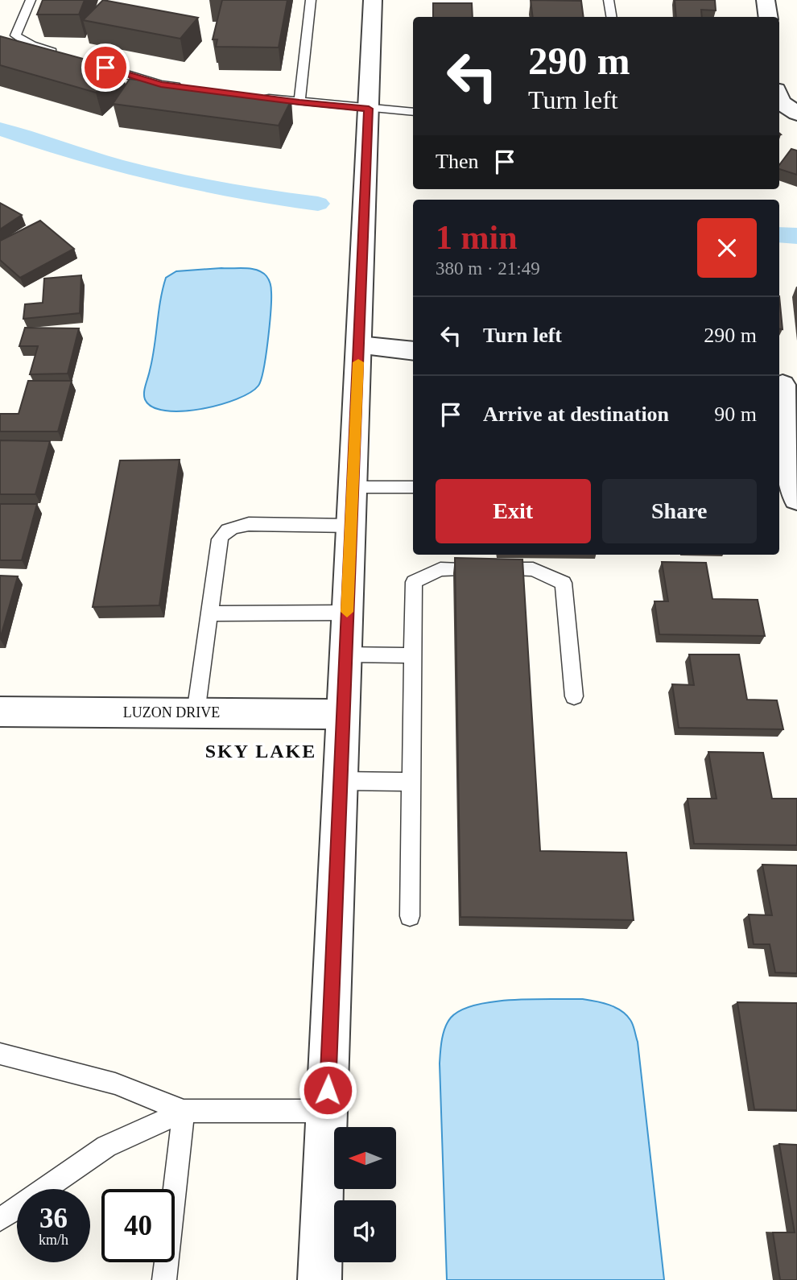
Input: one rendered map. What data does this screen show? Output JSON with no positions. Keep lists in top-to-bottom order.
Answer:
{
  "streets": {
    "street": ["LUZON DRIVE"]
  },
  "districts": ["SKY LAKE"],
  "north": "left",
  "page": {
    "turn": ["290 m", "Turn left"],
    "then": "Then",
    "heading": ["1 min", "380 m · 21:49"],
    "list": [
      {
        "name": "Turn left",
        "value": "290 m"
      },
      {
        "name": "Arrive at destination",
        "value": "90 m"
      }
    ],
    "buttons": ["Exit", "Share"],
    "speed": "36 km/h",
    "limit": "40"
  }
}
